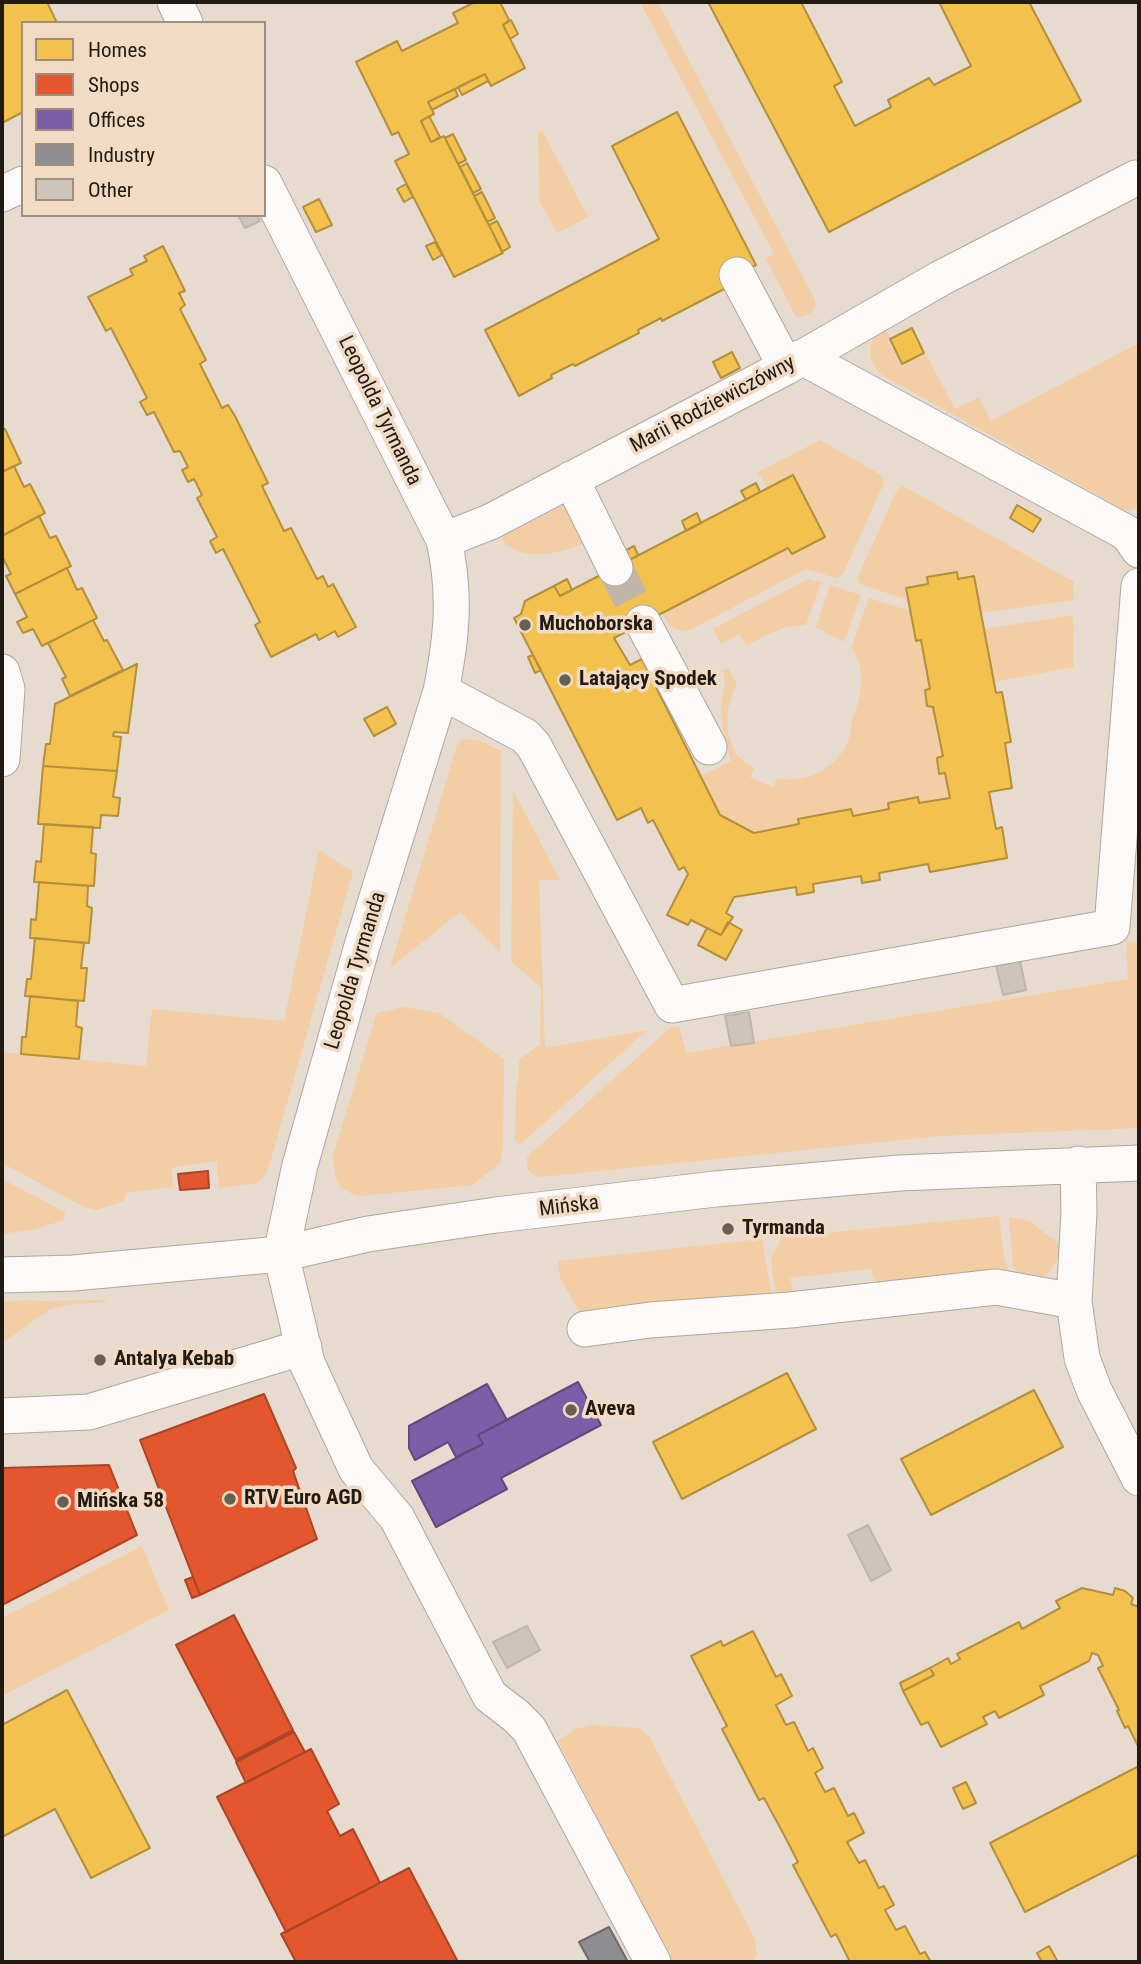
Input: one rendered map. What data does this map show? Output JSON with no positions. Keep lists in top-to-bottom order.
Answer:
{
  "streets": {
    "street": ["Marii Rodziewiczówny", "Leopolda Tyrmanda", "Mińska"]
  },
  "crossings": [
    ["Marii Rodziewiczówny", "Leopolda Tyrmanda"],
    ["Leopolda Tyrmanda", "Mińska"]
  ],
  "places": [
    "Muchoborska",
    "Latający Spodek",
    "Tyrmanda",
    "Antalya Kebab",
    "Aveva",
    "RTV Euro AGD",
    "Mińska 58"
  ],
  "legend": [
    "Homes",
    "Shops",
    "Offices",
    "Industry",
    "Other"
  ]
}
